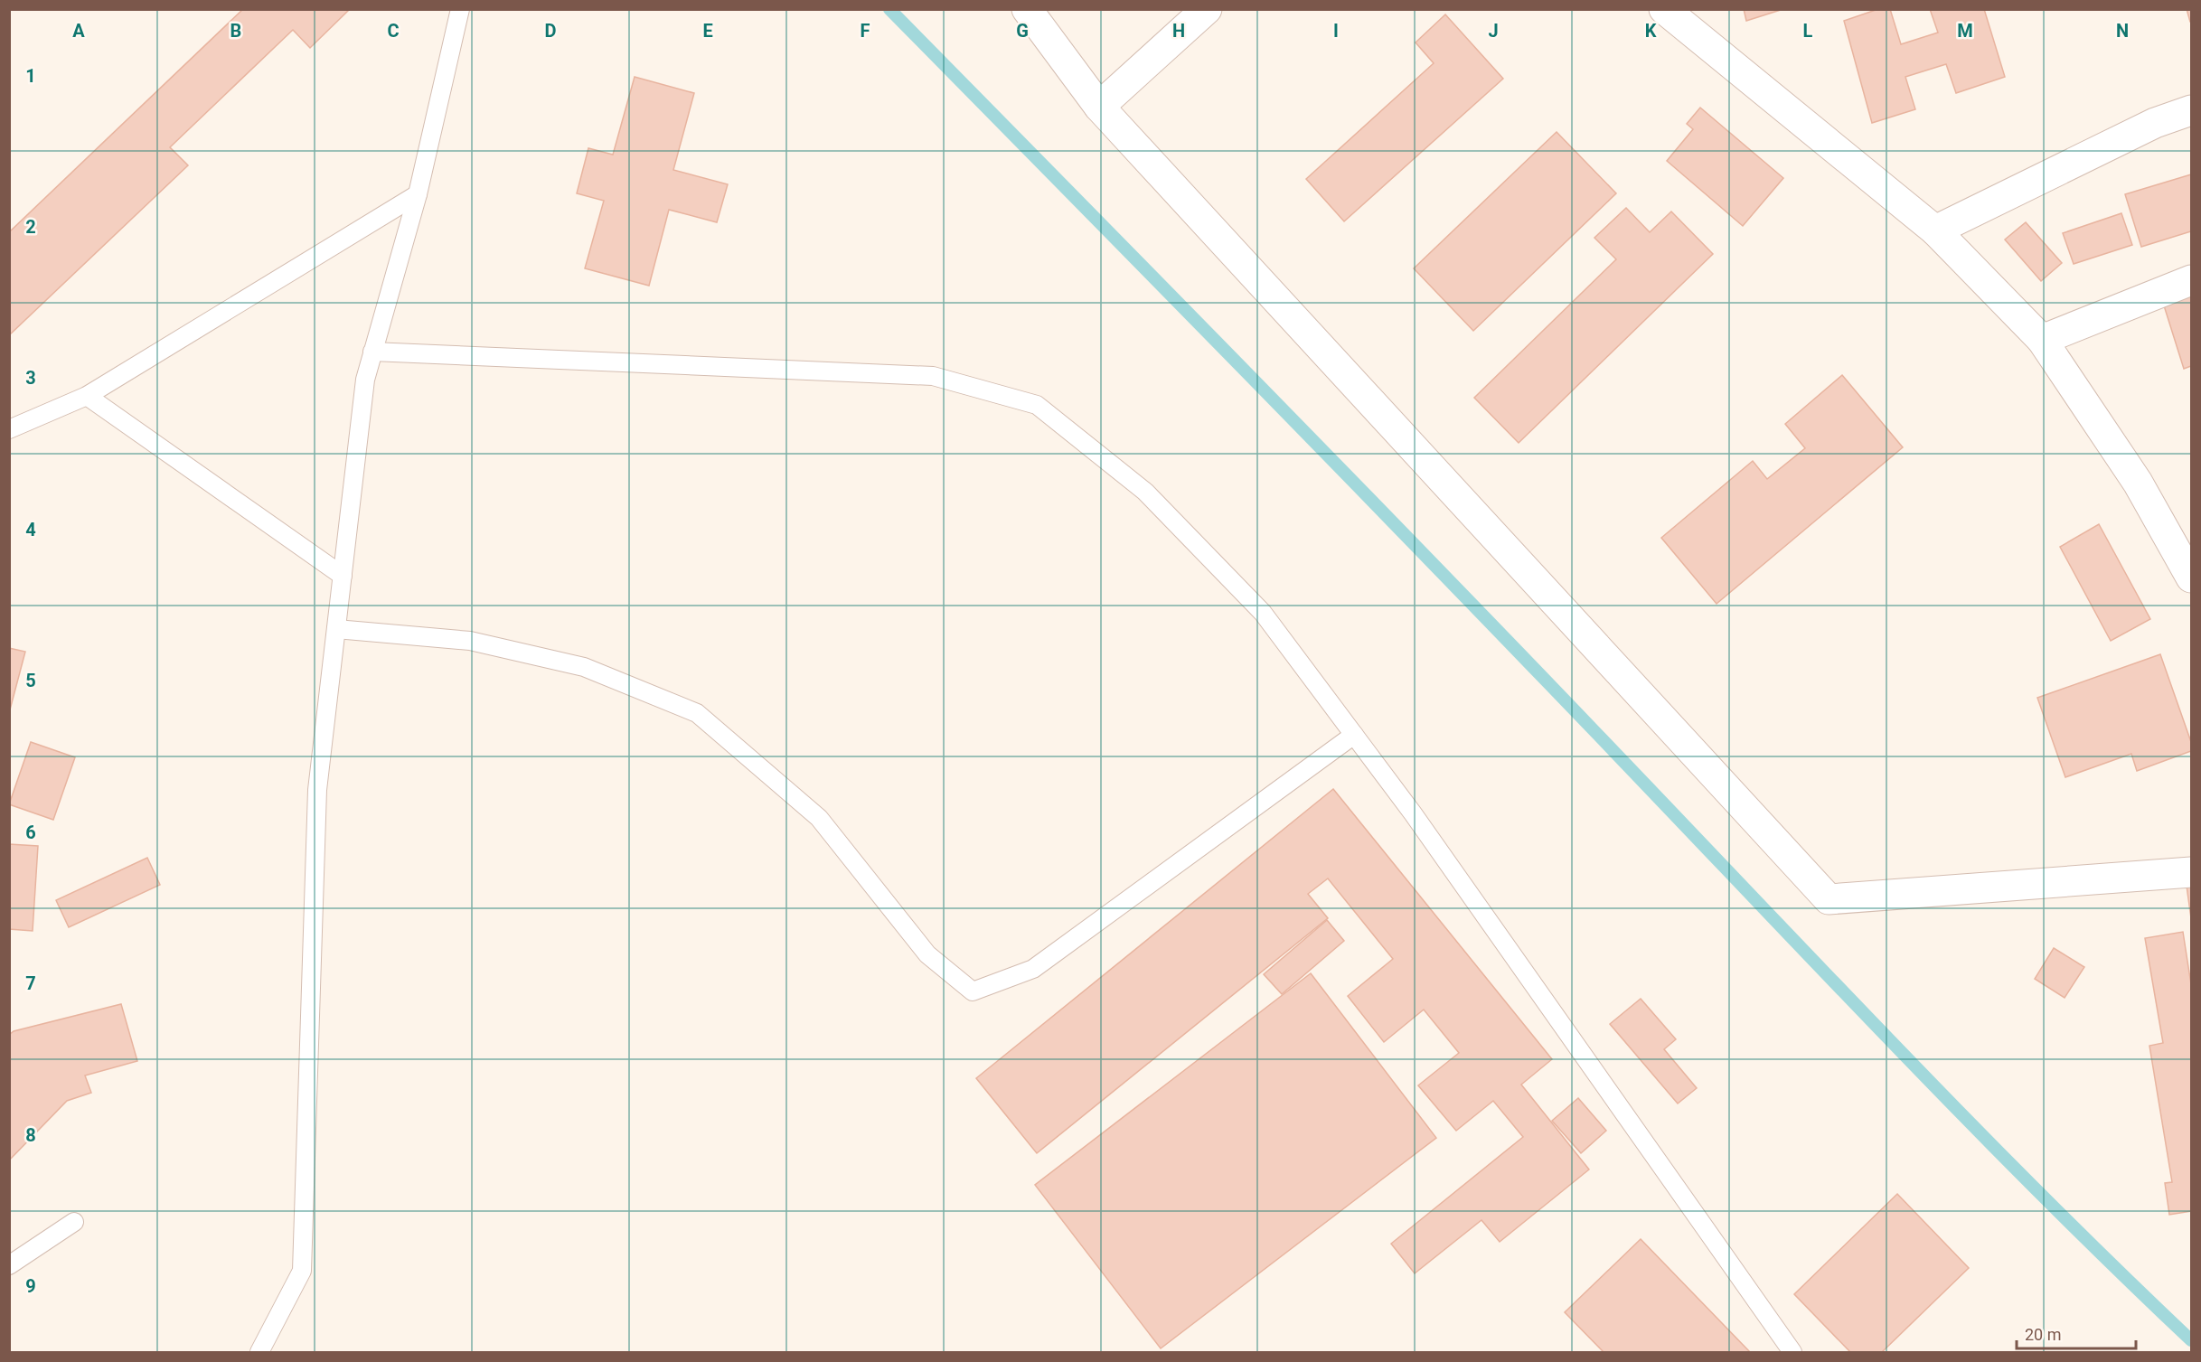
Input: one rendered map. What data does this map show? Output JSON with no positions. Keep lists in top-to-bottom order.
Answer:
{
  "scale_bar": "20 m",
  "grid": {
    "columns": [
      "A",
      "B",
      "C",
      "D",
      "E",
      "F",
      "G",
      "H",
      "I",
      "J",
      "K",
      "L",
      "M",
      "N"
    ],
    "rows": [
      "1",
      "2",
      "3",
      "4",
      "5",
      "6",
      "7",
      "8",
      "9"
    ]
  }
}
